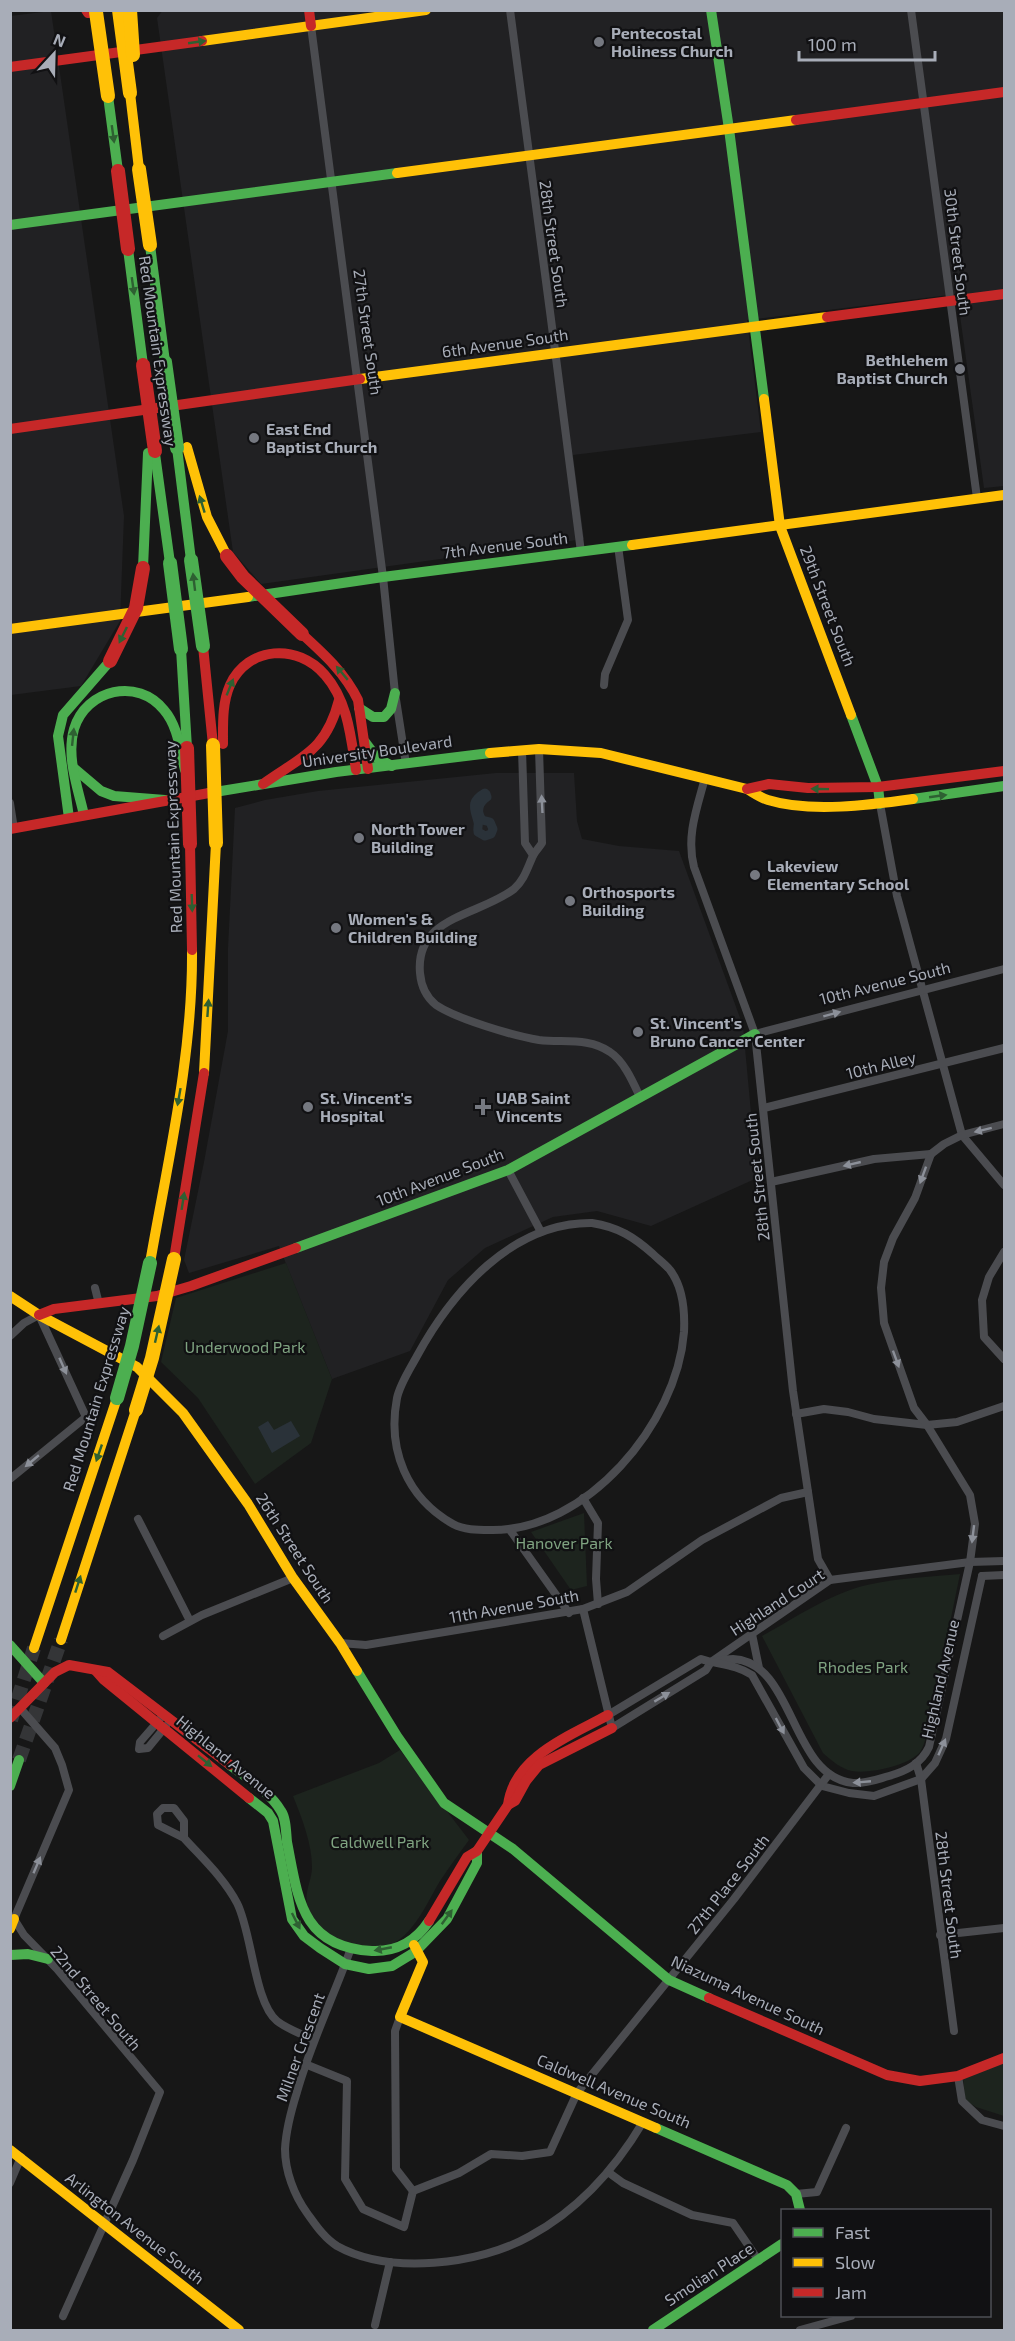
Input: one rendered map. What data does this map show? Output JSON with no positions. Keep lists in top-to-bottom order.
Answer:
{
  "streets": {
    "main road": [
      "27th Street South",
      "6th Avenue South",
      "Red Mountain Expressway",
      "7th Avenue South",
      "29th Street South",
      "University Boulevard",
      "10th Avenue South",
      "26th Street South",
      "Highland Avenue",
      "Niazuma Avenue South",
      "Caldwell Avenue South",
      "Arlington Avenue South",
      "Smolian Place"
    ],
    "street": [
      "28th Street South",
      "30th Street South",
      "10th Alley",
      "Highland Court",
      "11th Avenue South",
      "27th Place South",
      "22nd Street South",
      "Milner Crescent"
    ]
  },
  "crossings": [
    ["28th Street South", "6th Avenue South"],
    ["28th Street South", "7th Avenue South"],
    ["28th Street South", "University Boulevard"],
    ["28th Street South", "10th Avenue South"],
    ["28th Street South", "10th Alley"],
    ["28th Street South", "Highland Court"],
    ["28th Street South", "11th Avenue South"],
    ["28th Street South", "Highland Avenue"],
    ["30th Street South", "6th Avenue South"],
    ["30th Street South", "7th Avenue South"],
    ["27th Street South", "6th Avenue South"],
    ["27th Street South", "7th Avenue South"],
    ["27th Street South", "University Boulevard"],
    ["6th Avenue South", "29th Street South"],
    ["7th Avenue South", "29th Street South"],
    ["29th Street South", "10th Avenue South"],
    ["29th Street South", "10th Alley"],
    ["10th Avenue South", "26th Street South"],
    ["26th Street South", "11th Avenue South"],
    ["26th Street South", "Highland Avenue"],
    ["26th Street South", "Niazuma Avenue South"],
    ["Highland Court", "Highland Avenue"],
    ["Highland Avenue", "27th Place South"],
    ["Highland Avenue", "Niazuma Avenue South"],
    ["Highland Avenue", "Milner Crescent"],
    ["27th Place South", "Niazuma Avenue South"],
    ["27th Place South", "Caldwell Avenue South"],
    ["22nd Street South", "Arlington Avenue South"],
    ["Milner Crescent", "Caldwell Avenue South"]
  ],
  "parks": [
    "Underwood Park",
    "Hanover Park",
    "Rhodes Park",
    "Caldwell Park"
  ],
  "places": {
    "other": [
      "Pentecostal Holiness Church",
      "Bethlehem Baptist Church",
      "East End Baptist Church",
      "North Tower Building",
      "Lakeview Elementary School",
      "Orthosports Building",
      "Women's & Children Building",
      "St. Vincent's Bruno Cancer Center",
      "St. Vincent's Hospital"
    ],
    "health": ["UAB Saint Vincents"]
  },
  "legend": ["Fast", "Slow", "Jam"],
  "scale_bar": "100 m",
  "north": "top"
}
